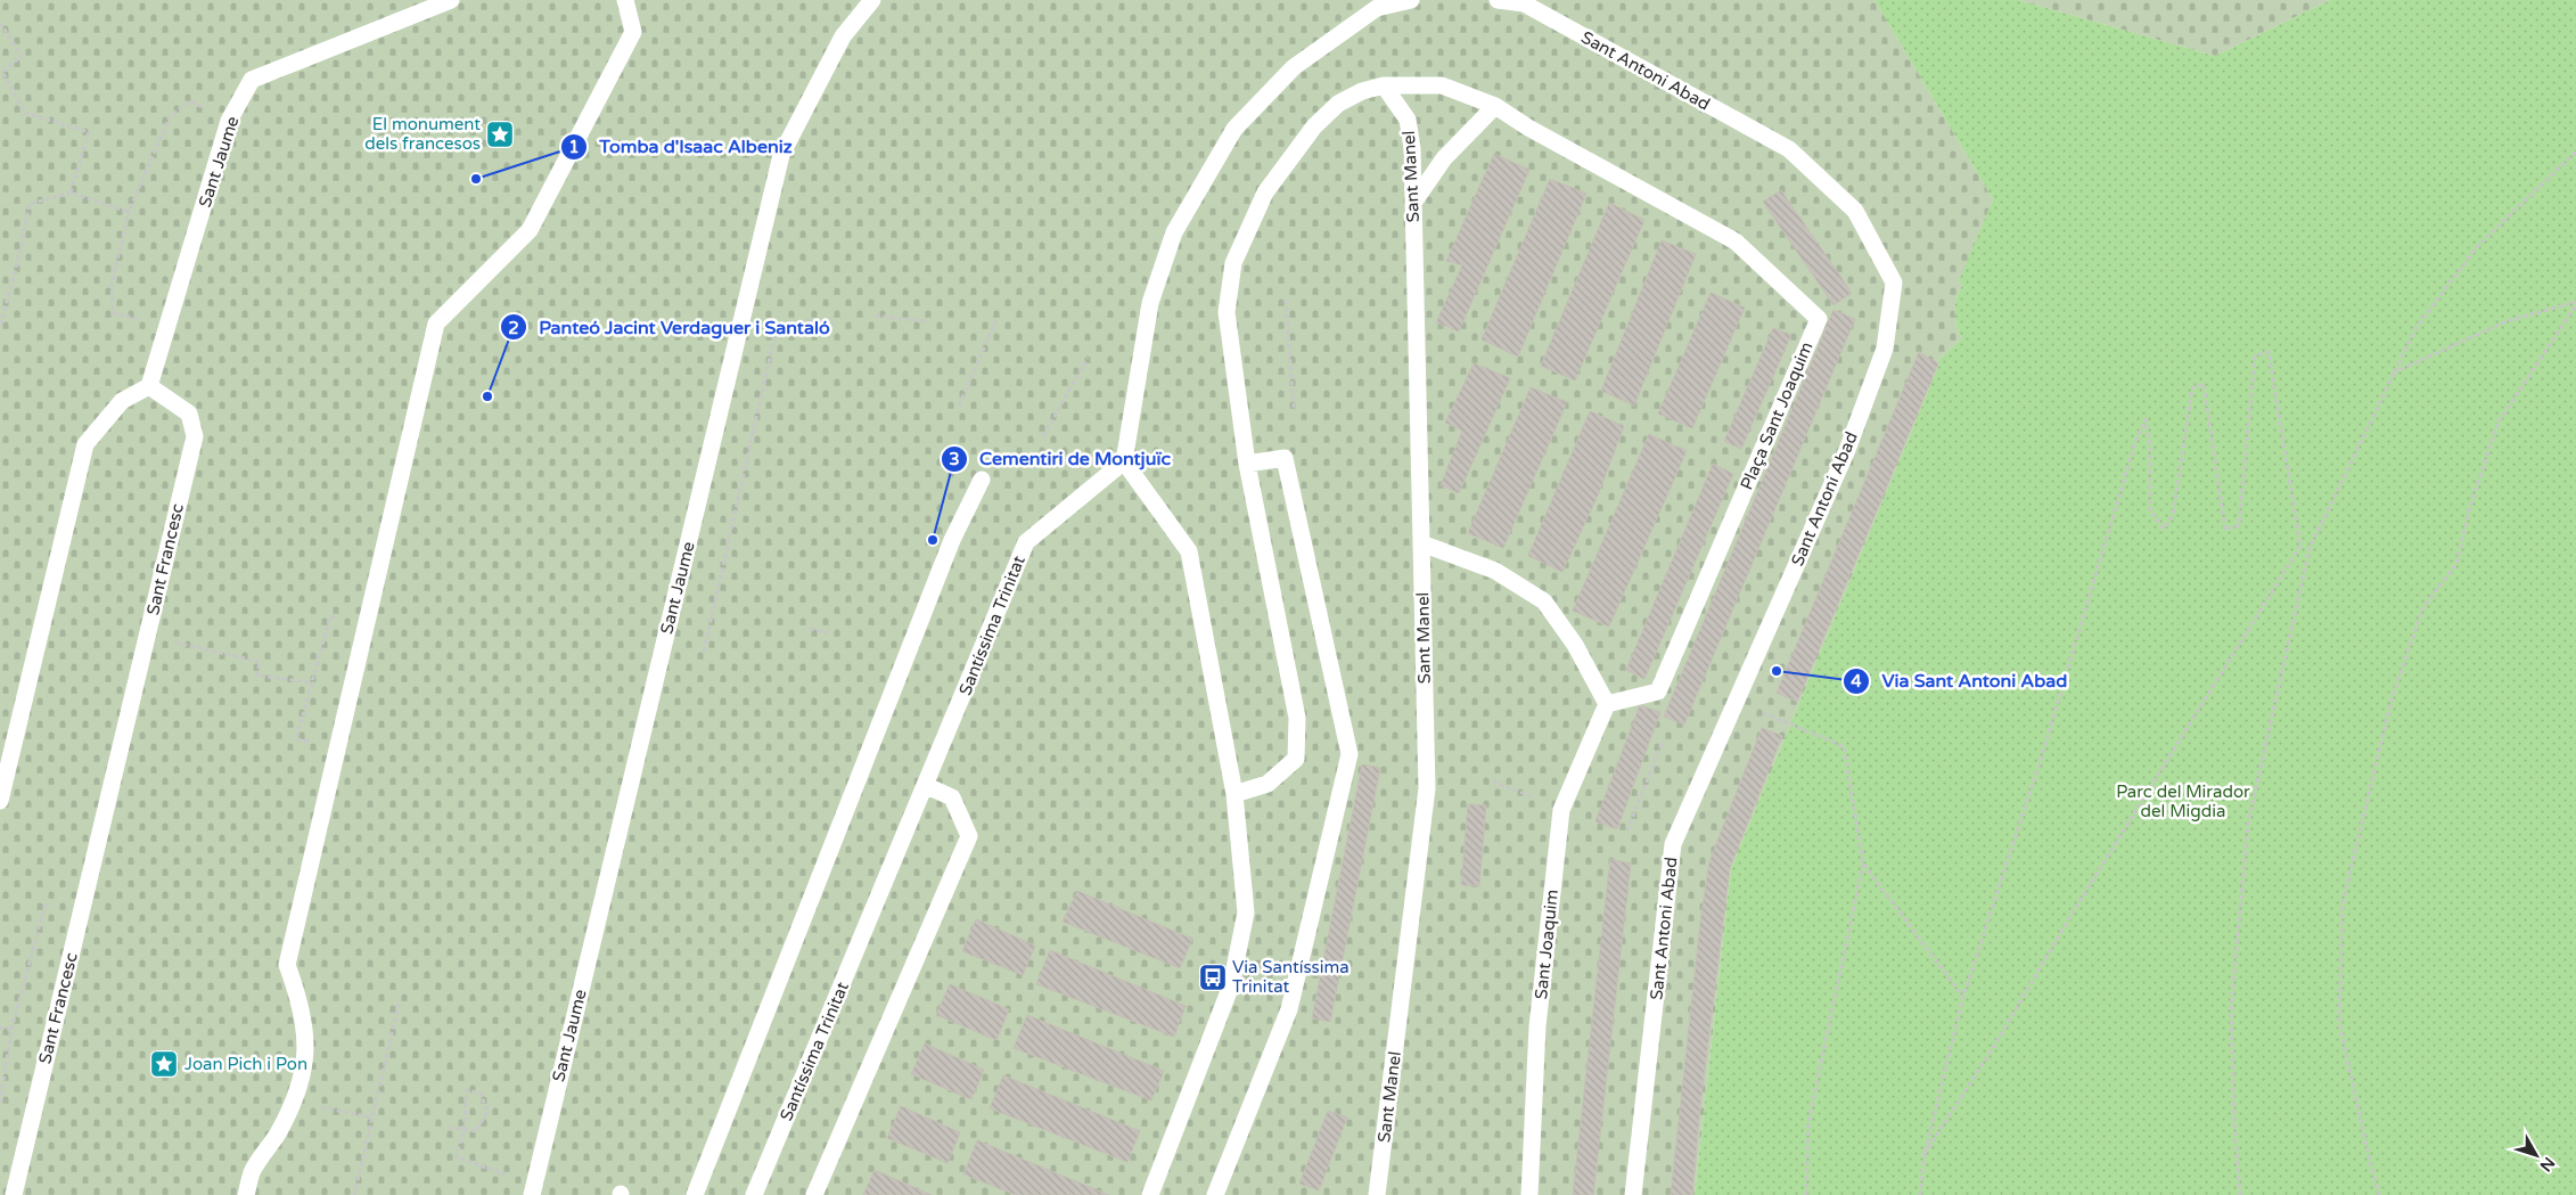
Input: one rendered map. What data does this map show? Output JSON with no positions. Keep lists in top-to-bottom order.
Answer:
{
  "streets": {
    "lane": [
      "Sant Antoni Abad",
      "Sant Jaume",
      "Sant Manel",
      "Plaça Sant Joaquim",
      "Sant Francesc",
      "Santíssima Trinitat",
      "Sant Joaquim"
    ]
  },
  "crossings": [
    ["Sant Jaume", "Sant Francesc"],
    ["Sant Manel", "Plaça Sant Joaquim"],
    ["Plaça Sant Joaquim", "Sant Joaquim"]
  ],
  "parks": ["Parc del Mirador del Migdia"],
  "places": {
    "place": ["El monument dels francesos", "Joan Pich i Pon"],
    "other": [
      "Tomba d'Isaac Albeniz",
      "Panteó Jacint Verdaguer i Santaló",
      "Cementiri de Montjuïc",
      "Via Sant Antoni Abad"
    ],
    "bus stop": ["Via Santíssima Trinitat"]
  },
  "north": "bottom right"
}
